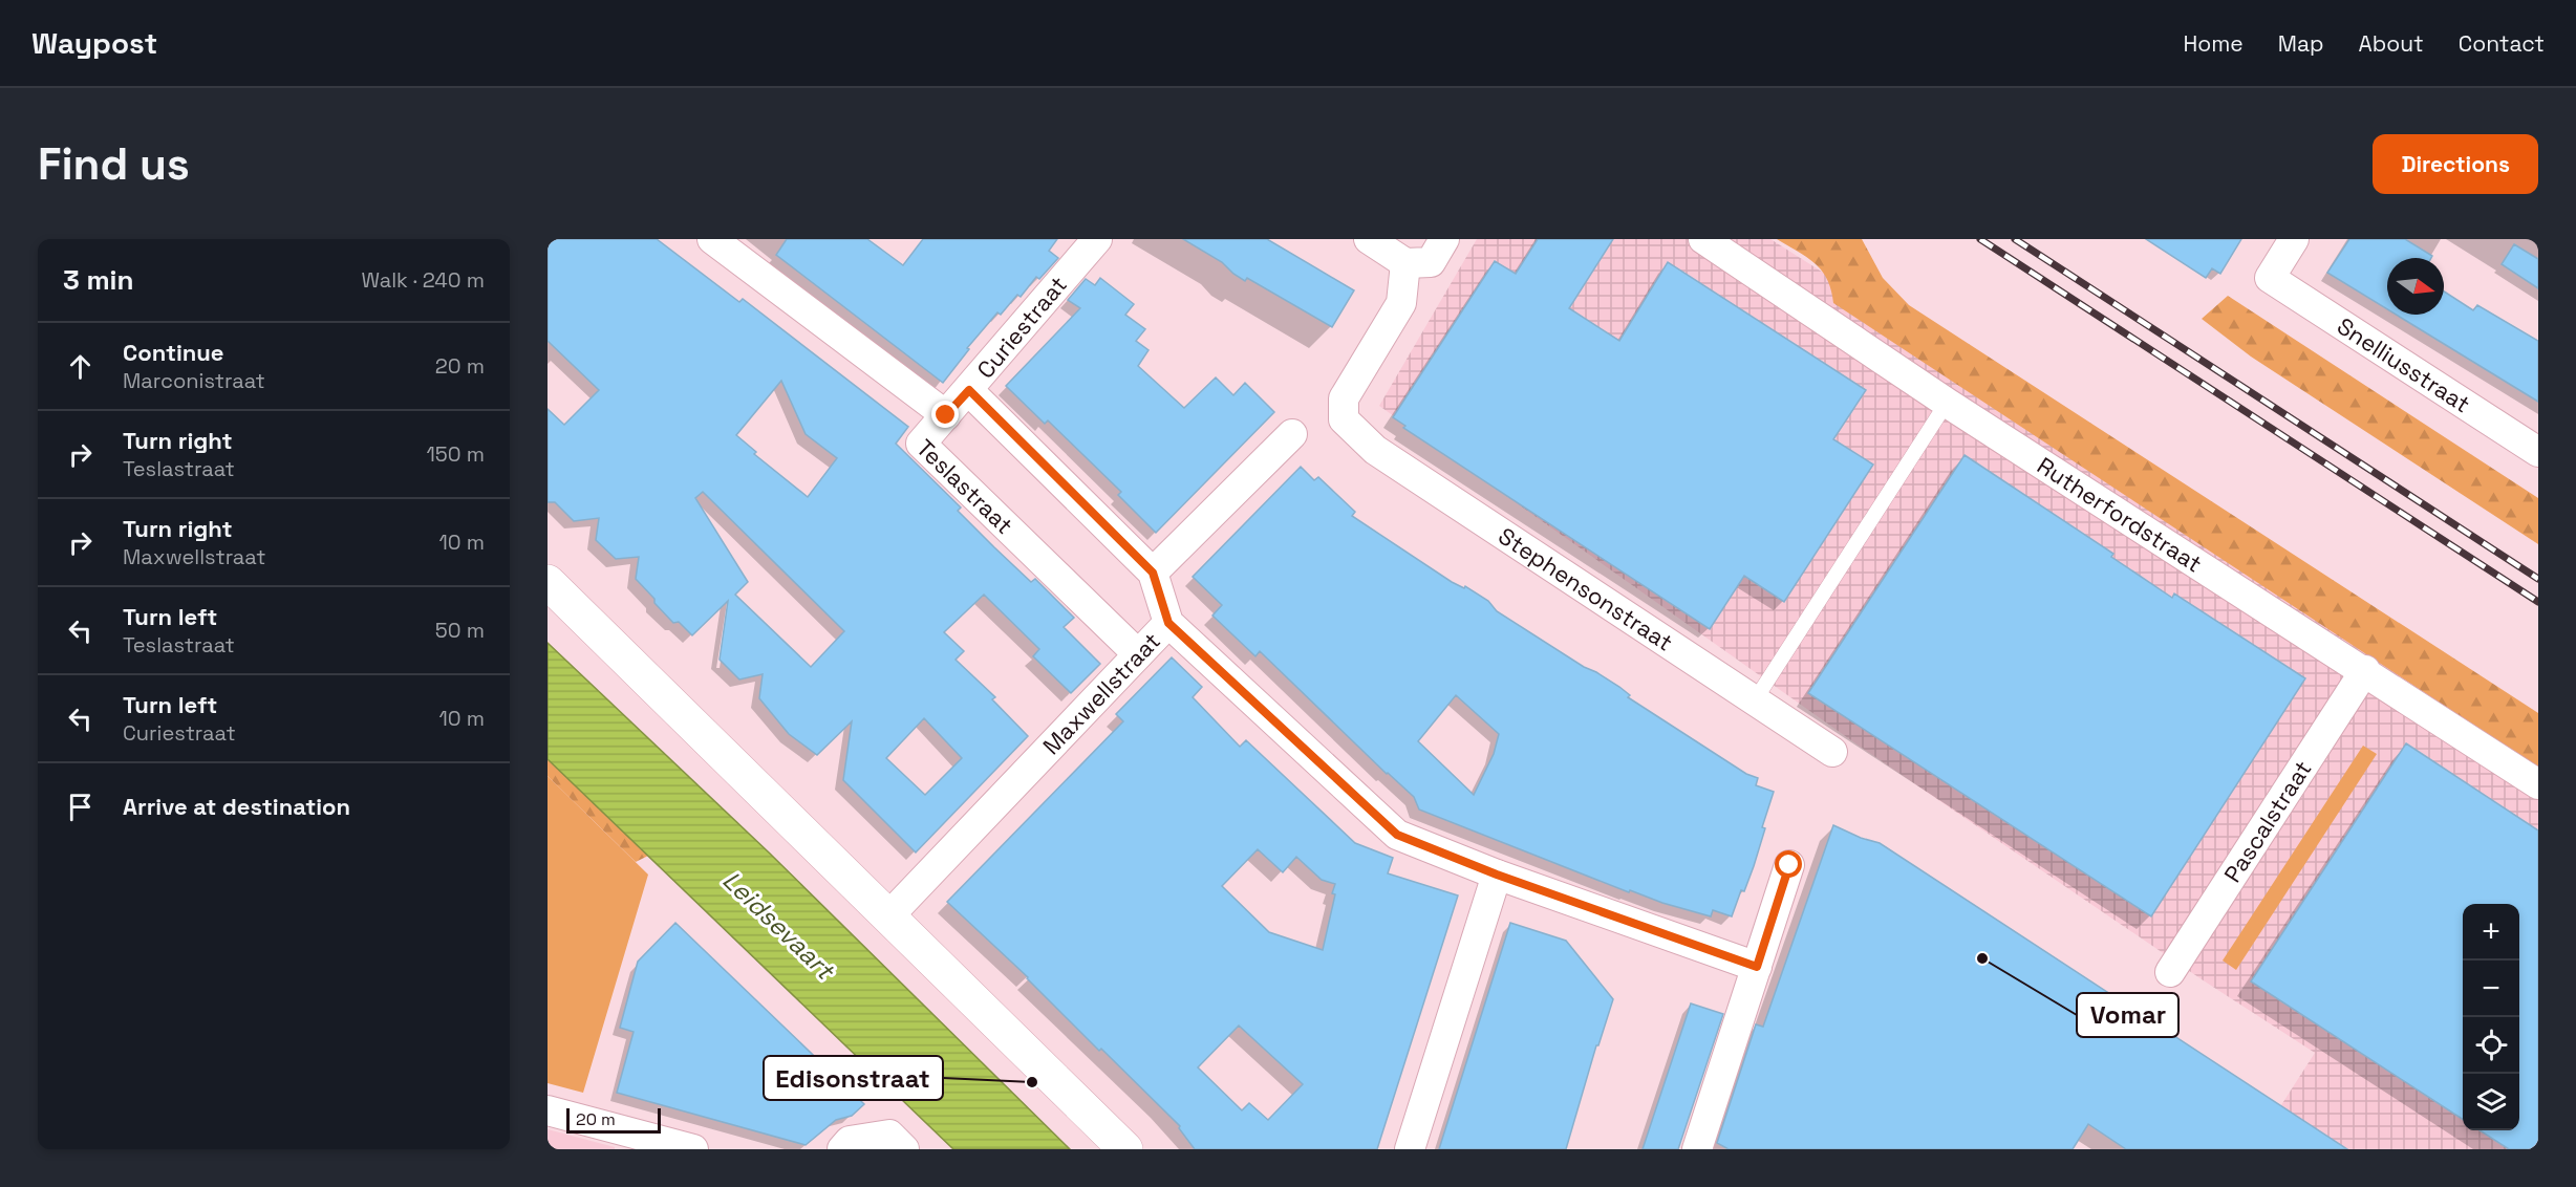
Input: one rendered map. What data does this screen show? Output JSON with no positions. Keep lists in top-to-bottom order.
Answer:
{
  "streets": {
    "street": [
      "Curiestraat",
      "Snelliusstraat",
      "Teslastraat",
      "Rutherfordstraat",
      "Stephensonstraat",
      "Maxwellstraat",
      "Pascalstraat"
    ]
  },
  "crossings": [
    ["Curiestraat", "Teslastraat"],
    ["Teslastraat", "Maxwellstraat"],
    ["Rutherfordstraat", "Pascalstraat"]
  ],
  "water": ["Leidsevaart"],
  "places": ["Vomar", "Edisonstraat"],
  "scale_bar": "20 m",
  "north": "right",
  "page": {
    "header": "Waypost",
    "nav": [
      "Home",
      "Map",
      "About",
      "Contact"
    ],
    "buttons": "Directions",
    "title": "Find us",
    "heading": ["3 min", "Walk · 240 m"],
    "list": [
      ["Continue", "Marconistraat", "20 m"],
      ["Turn right", "Teslastraat", "150 m"],
      ["Turn right", "Maxwellstraat", "10 m"],
      ["Turn left", "Teslastraat", "50 m"],
      ["Turn left", "Curiestraat", "10 m"],
      "Arrive at destination"
    ],
    "map_buttons": ["+", "−"],
    "scale": "20 m"
  }
}
